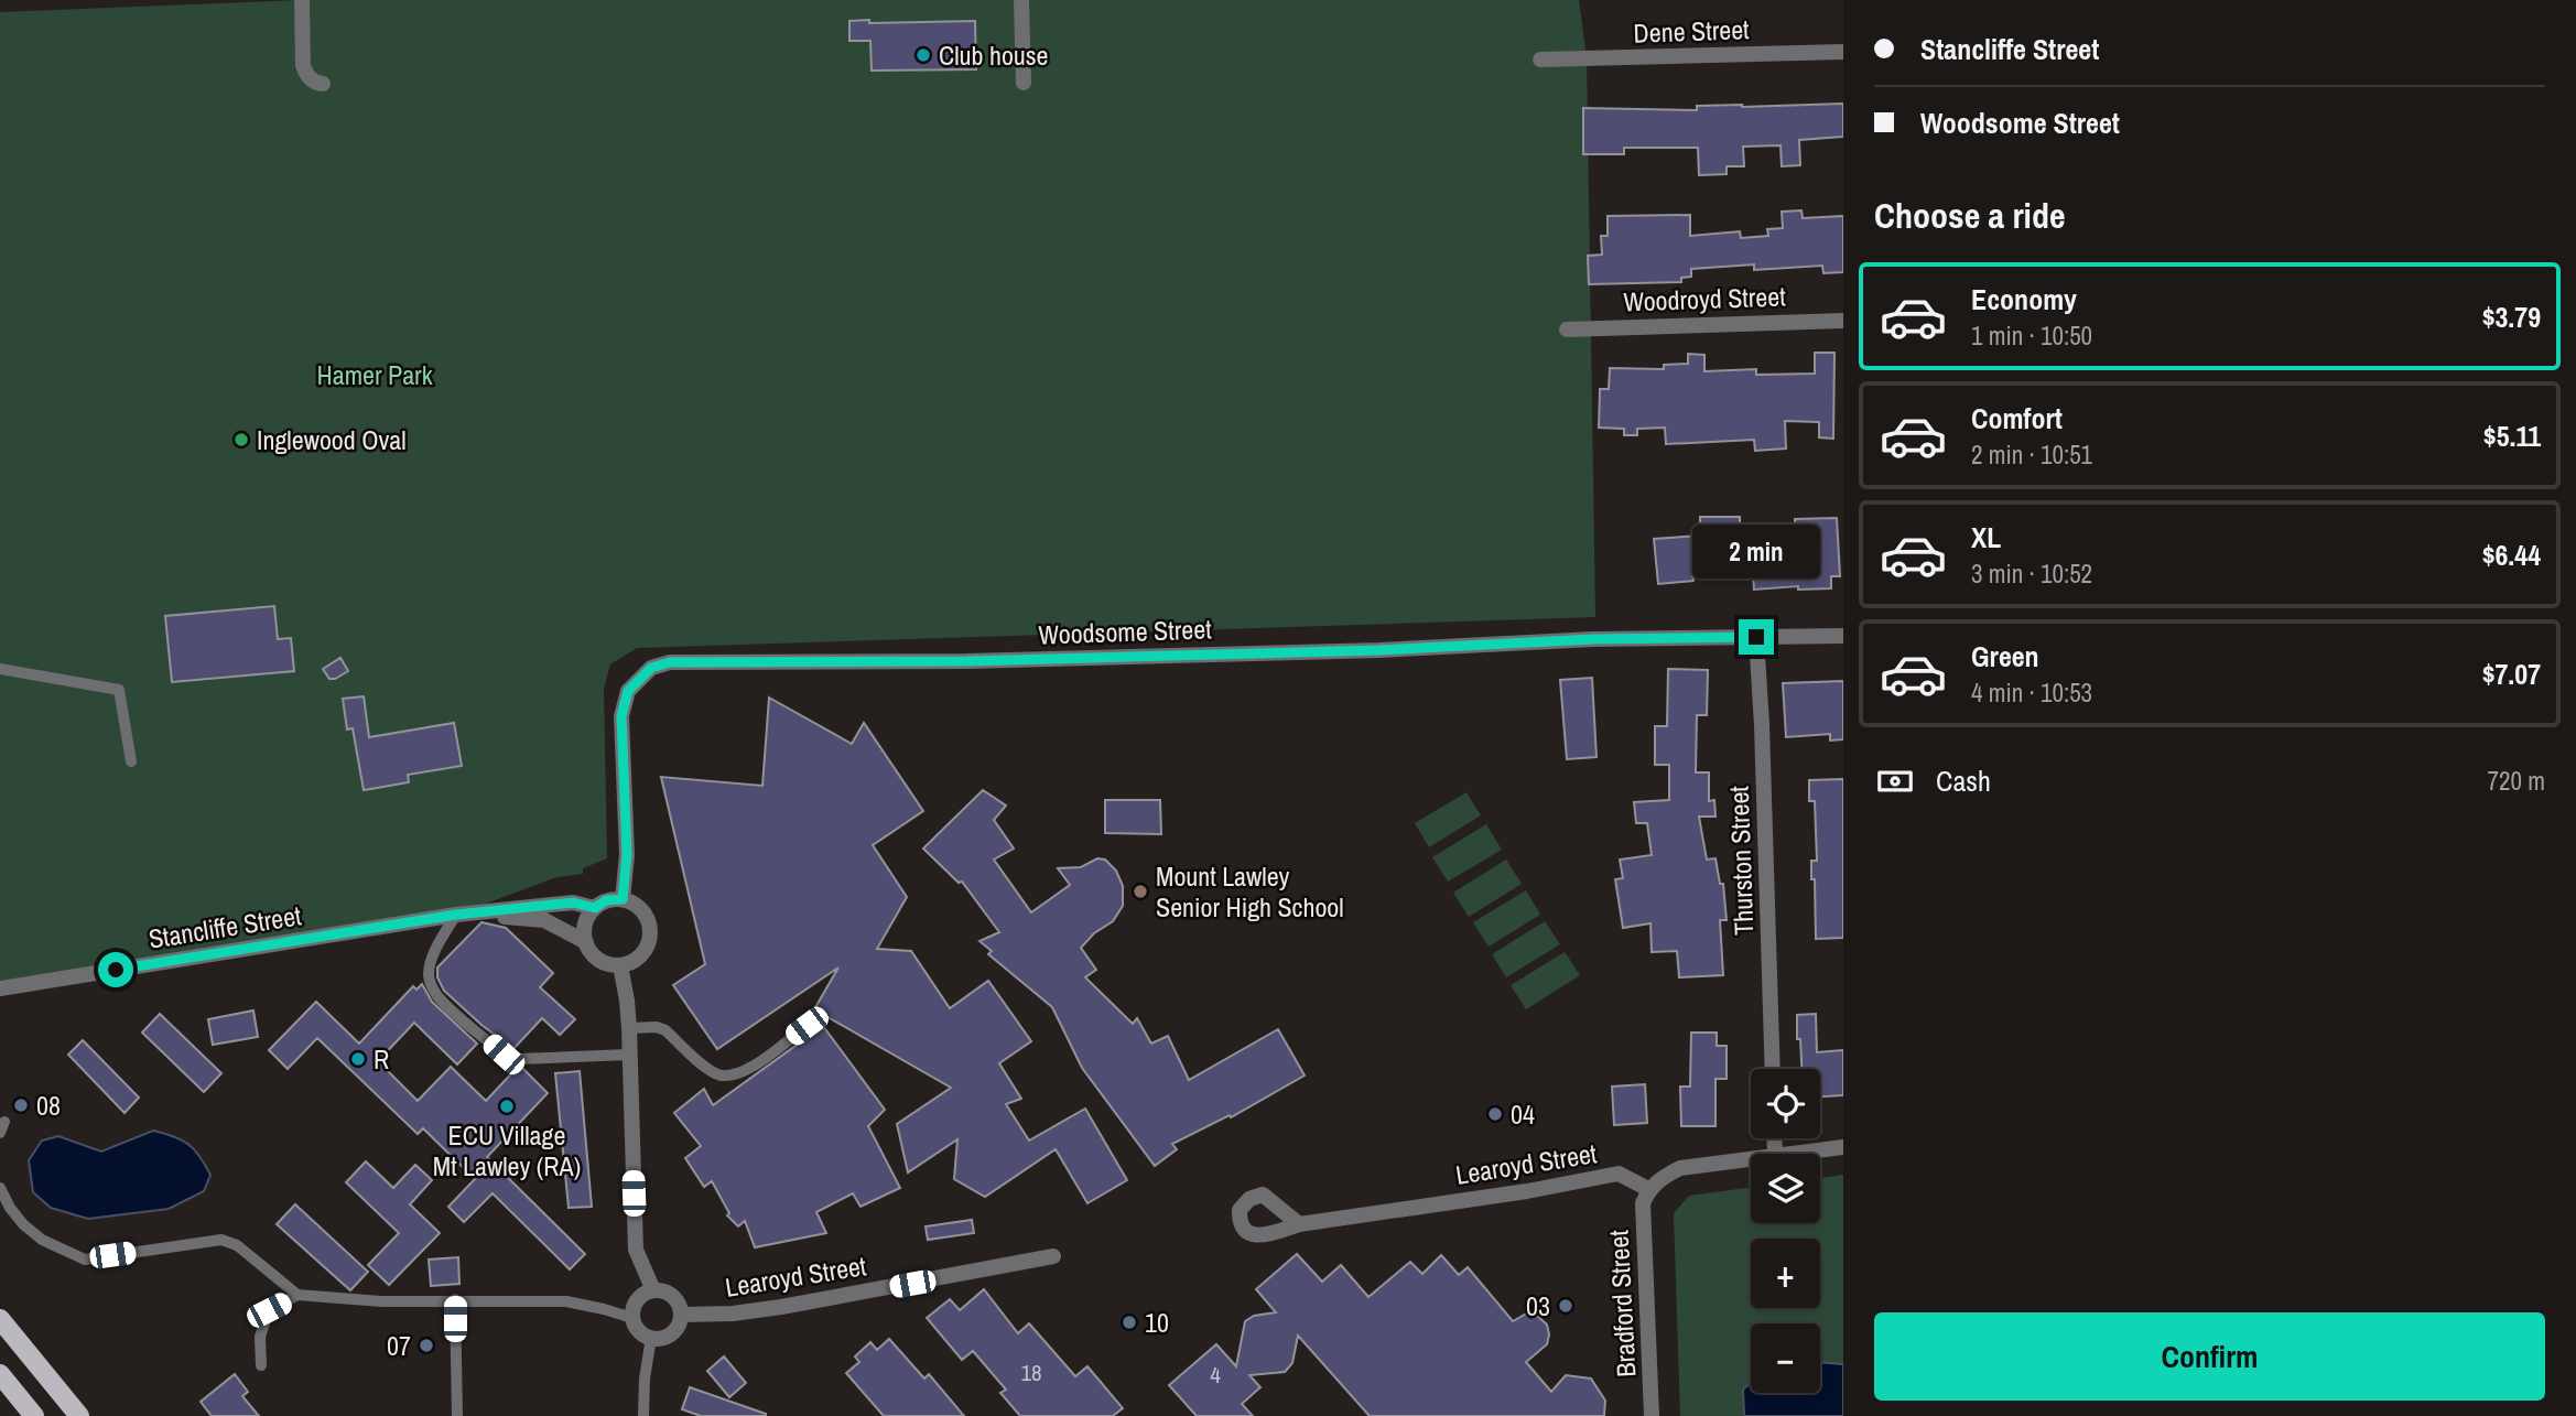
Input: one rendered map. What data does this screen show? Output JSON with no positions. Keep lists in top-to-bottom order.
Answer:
{
  "streets": {
    "street": [
      "Dene Street",
      "Woodroyd Street",
      "Woodsome Street",
      "Thurston Street",
      "Stancliffe Street",
      "Learoyd Street",
      "Bradford Street"
    ]
  },
  "crossings": [
    ["Woodsome Street", "Thurston Street"],
    ["Woodsome Street", "Stancliffe Street"],
    ["Learoyd Street", "Bradford Street"]
  ],
  "parks": ["Hamer Park"],
  "places": [
    "Club house",
    "Inglewood Oval",
    "Mount Lawley Senior High School",
    "R",
    "08",
    "ECU Village Mt Lawley (RA)",
    "04",
    "03",
    "10",
    "07"
  ],
  "house_numbers": ["18", "4"],
  "page": {
    "banner": ["Stancliffe Street", "Woodsome Street"],
    "heading": "Choose a ride",
    "list": [
      {
        "name": "Economy",
        "note": "1 min · 10:50",
        "value": "$3.79"
      },
      {
        "name": "Comfort",
        "note": "2 min · 10:51",
        "value": "$5.11"
      },
      {
        "name": "XL",
        "note": "3 min · 10:52",
        "value": "$6.44"
      },
      {
        "name": "Green",
        "note": "4 min · 10:53",
        "value": "$7.07"
      }
    ],
    "bubble": "2 min",
    "pay": ["Cash", "720 m"],
    "map_buttons": ["+", "−"],
    "buttons": "Confirm"
  }
}
